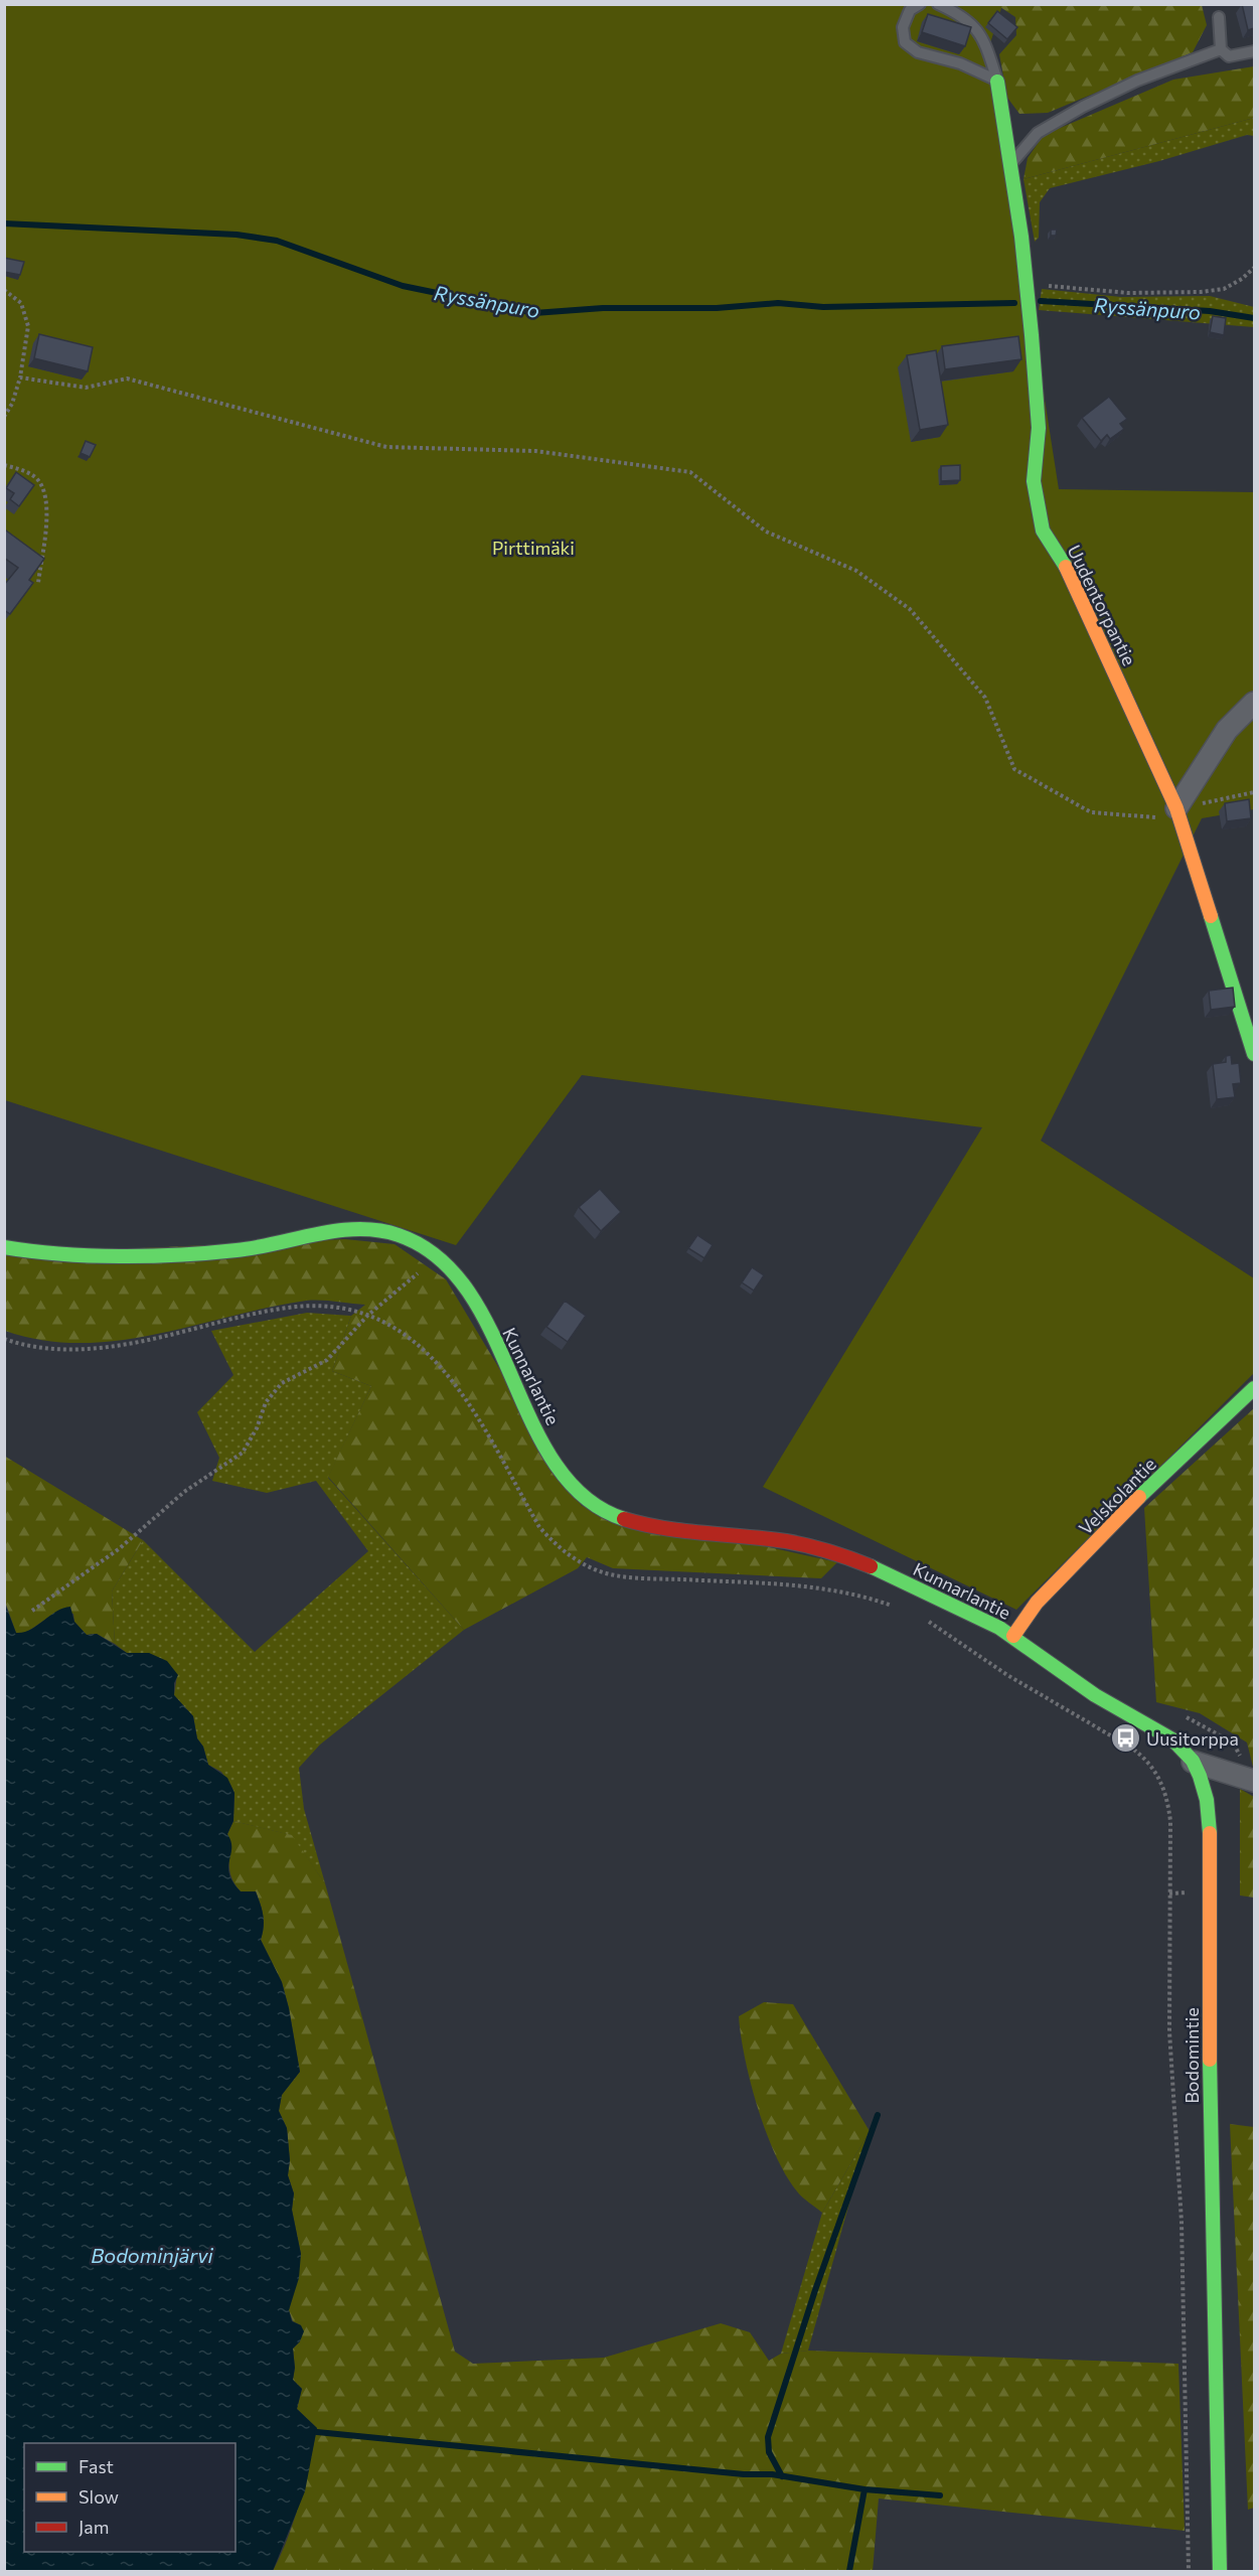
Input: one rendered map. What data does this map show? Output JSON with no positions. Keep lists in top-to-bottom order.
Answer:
{
  "streets": {
    "main road": [
      "Uudentorpantie",
      "Kunnarlantie",
      "Velskolantie",
      "Bodomintie"
    ]
  },
  "crossings": [
    ["Kunnarlantie", "Velskolantie"],
    ["Kunnarlantie", "Bodomintie"],
    ["Velskolantie", "Bodomintie"]
  ],
  "water": ["Ryssänpuro", "Bodominjärvi"],
  "parks": ["Pirttimäki"],
  "places": {
    "bus stop": ["Uusitorppa"]
  },
  "legend": ["Fast", "Slow", "Jam"]
}
